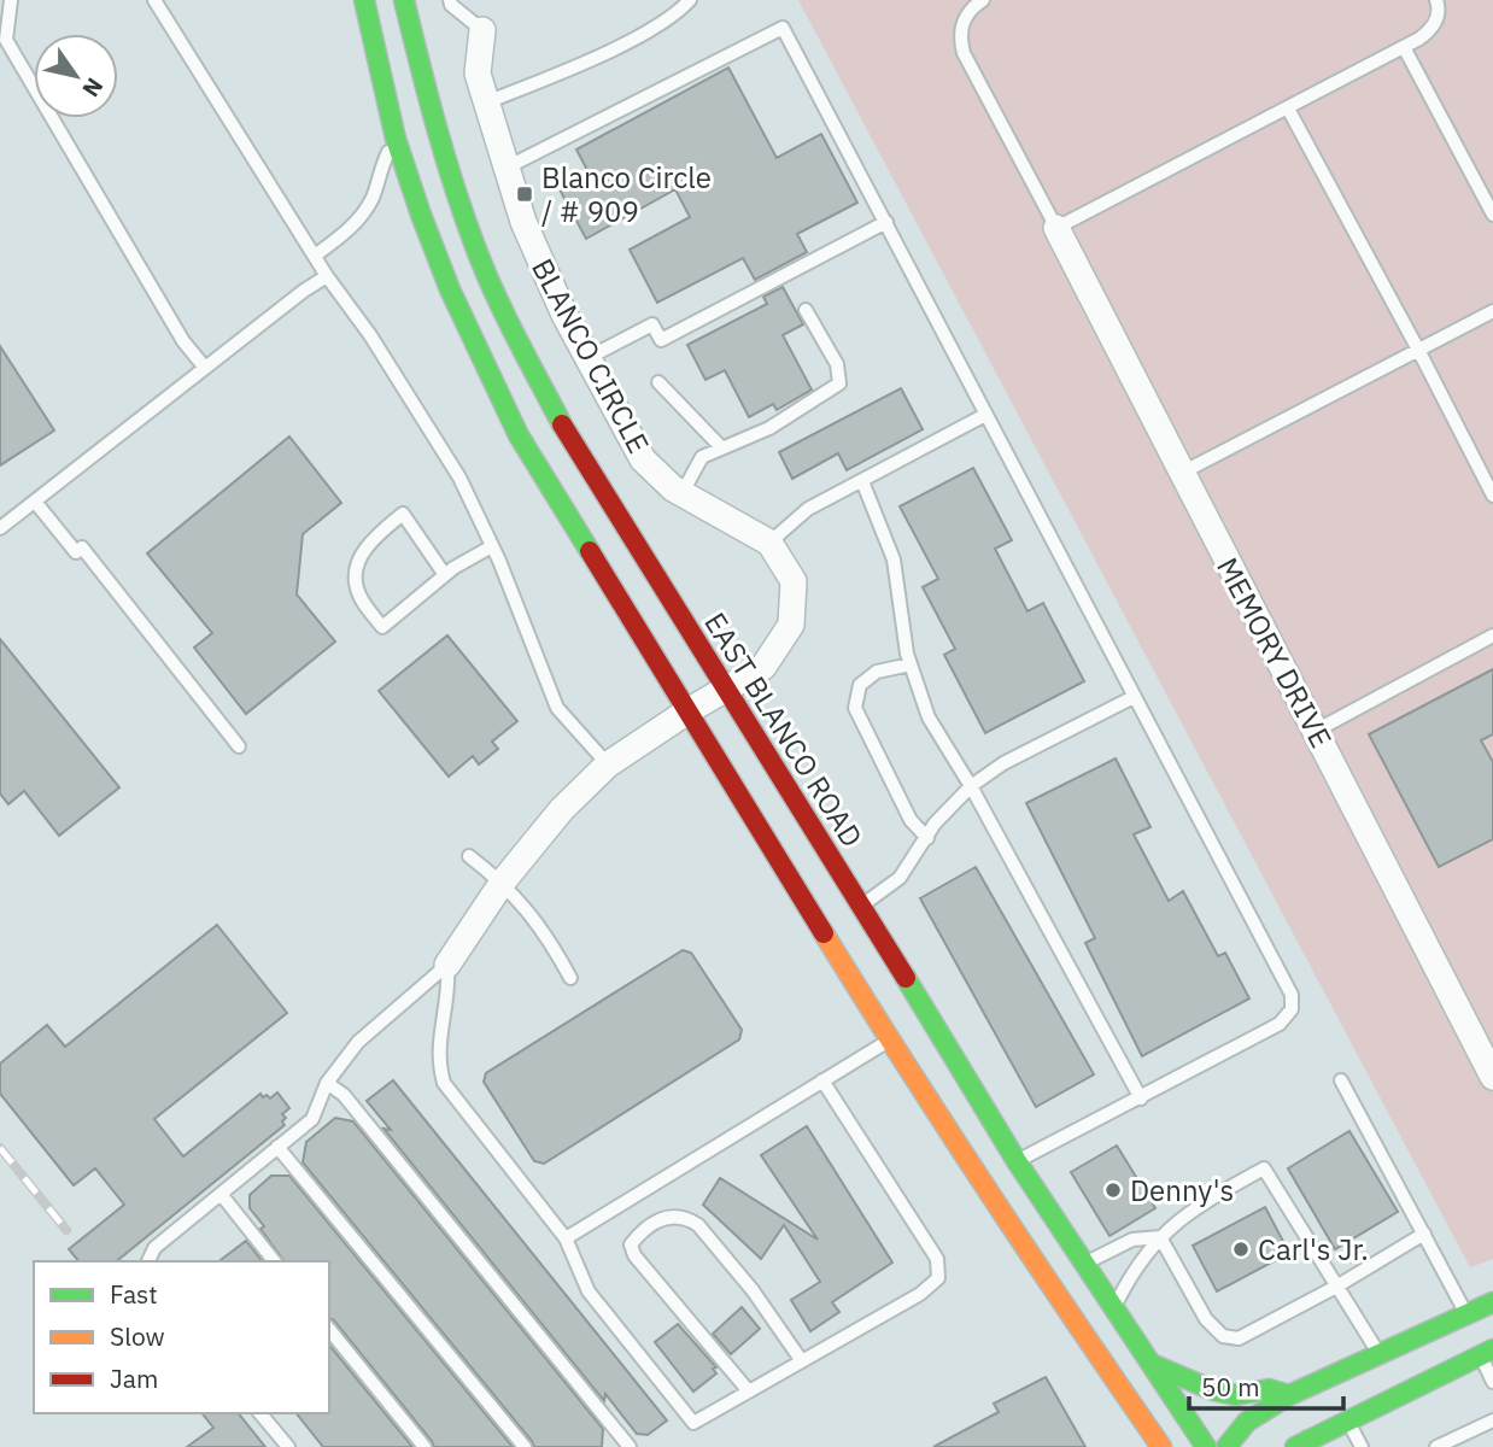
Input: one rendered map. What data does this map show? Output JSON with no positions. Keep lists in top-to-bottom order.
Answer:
{
  "streets": {
    "main road": ["EAST BLANCO ROAD"],
    "street": ["BLANCO CIRCLE", "MEMORY DRIVE"]
  },
  "crossings": [
    ["BLANCO CIRCLE", "EAST BLANCO ROAD"]
  ],
  "places": {
    "transit": ["Blanco Circle / # 909"],
    "other": ["Denny's", "Carl's Jr."]
  },
  "legend": ["Fast", "Slow", "Jam"],
  "scale_bar": "50 m",
  "north": "bottom right"
}
